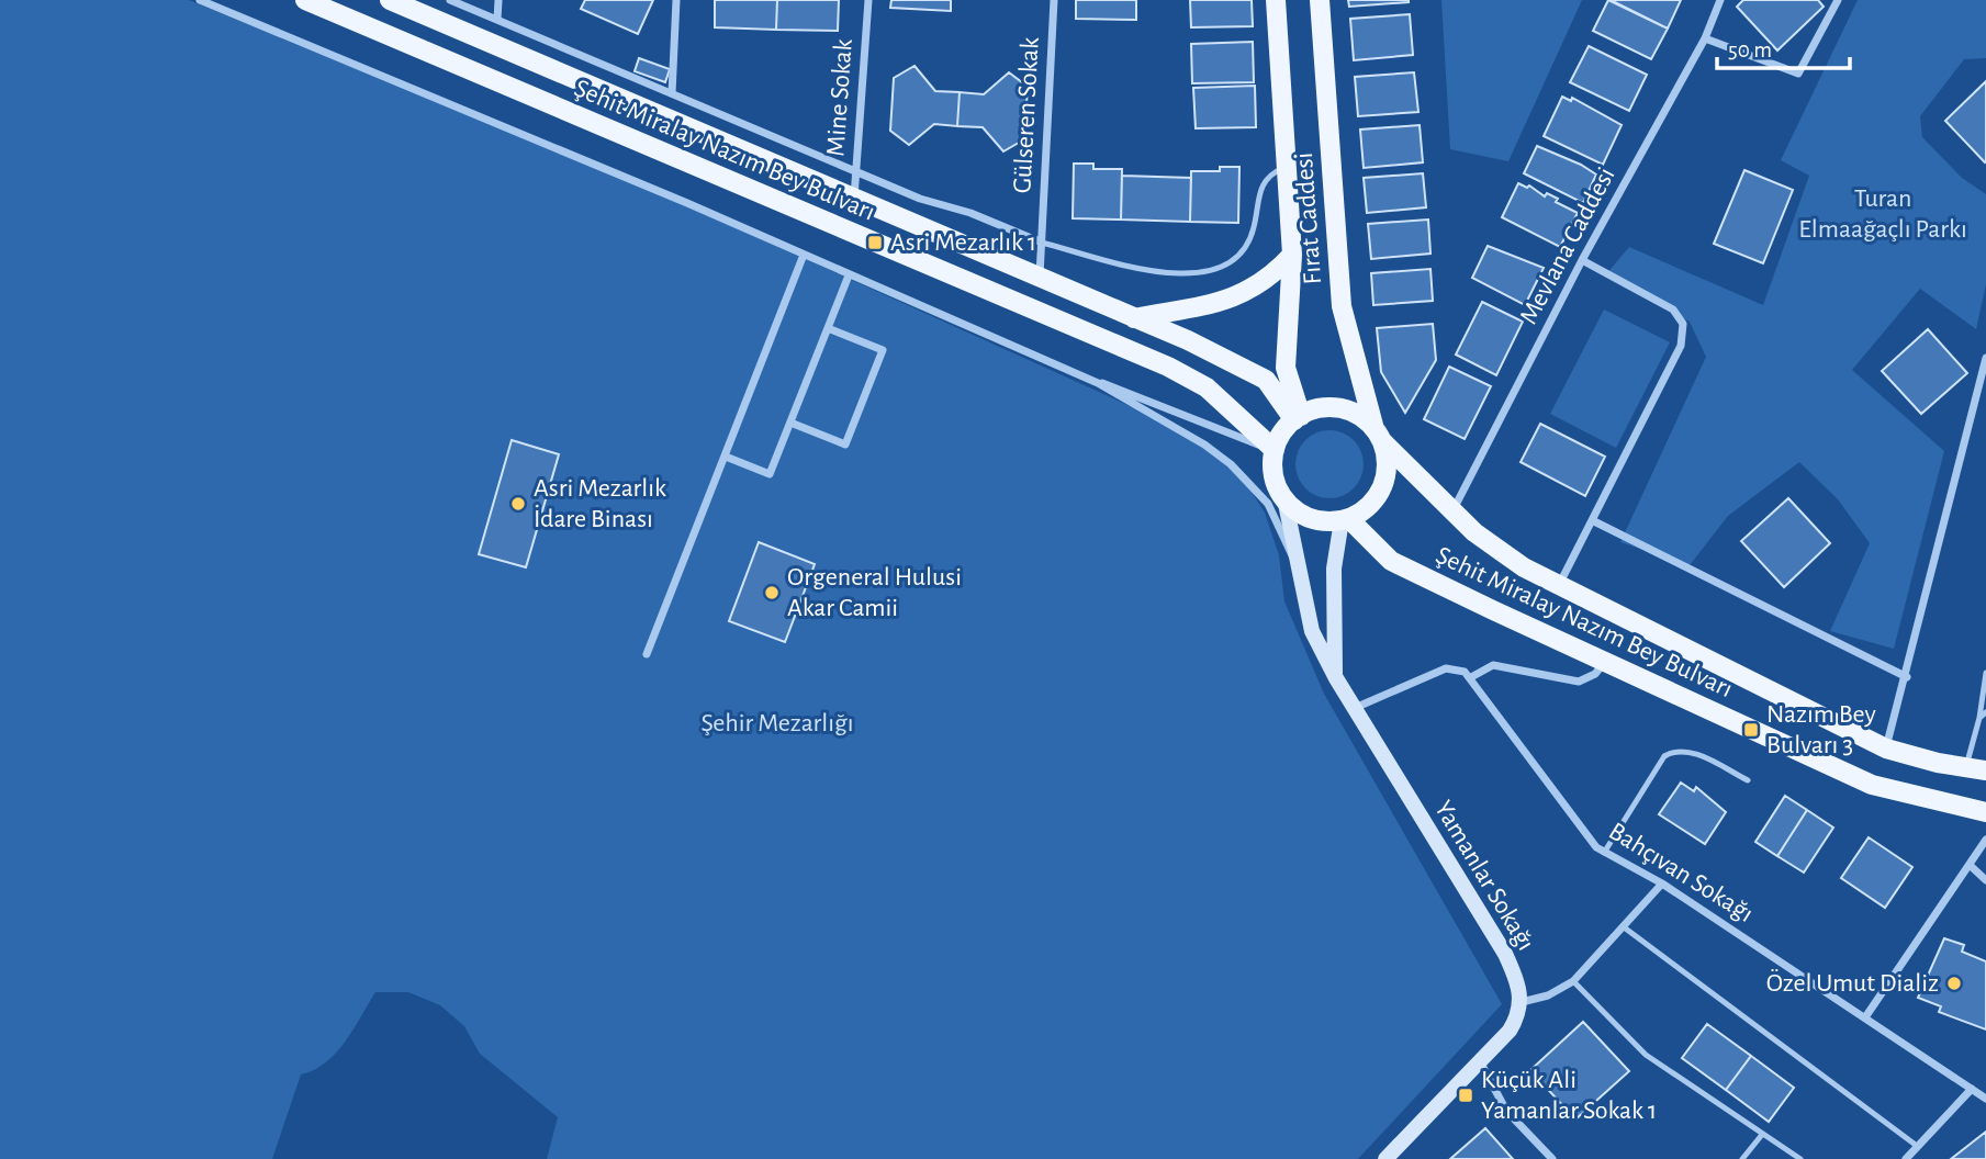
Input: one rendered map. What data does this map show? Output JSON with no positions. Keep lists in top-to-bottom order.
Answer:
{
  "streets": {
    "main road": ["Şehit Miralay Nazım Bey Bulvarı", "Fırat Caddesi"],
    "street": [
      "Mine Sokak",
      "Gülseren Sokak",
      "Mevlana Caddesi",
      "Bahçıvan Sokağı",
      "Yamanlar Sokağı"
    ]
  },
  "crossings": [
    ["Mine Sokak", "Şehit Miralay Nazım Bey Bulvarı"],
    ["Gülseren Sokak", "Şehit Miralay Nazım Bey Bulvarı"],
    ["Şehit Miralay Nazım Bey Bulvarı", "Fırat Caddesi"],
    ["Şehit Miralay Nazım Bey Bulvarı", "Mevlana Caddesi"],
    ["Şehit Miralay Nazım Bey Bulvarı", "Yamanlar Sokağı"],
    ["Fırat Caddesi", "Yamanlar Sokağı"]
  ],
  "parks": ["Turan Elmaağaçlı Parkı", "Şehir Mezarlığı"],
  "places": {
    "transit": ["Asri Mezarlık 1", "Nazım Bey Bulvarı 3", "Küçük Ali Yamanlar Sokak 1"],
    "other": ["Asri Mezarlık İdare Binası", "Orgeneral Hulusi Akar Camii", "Özel Umut Dializ"]
  },
  "scale_bar": "50 m"
}
